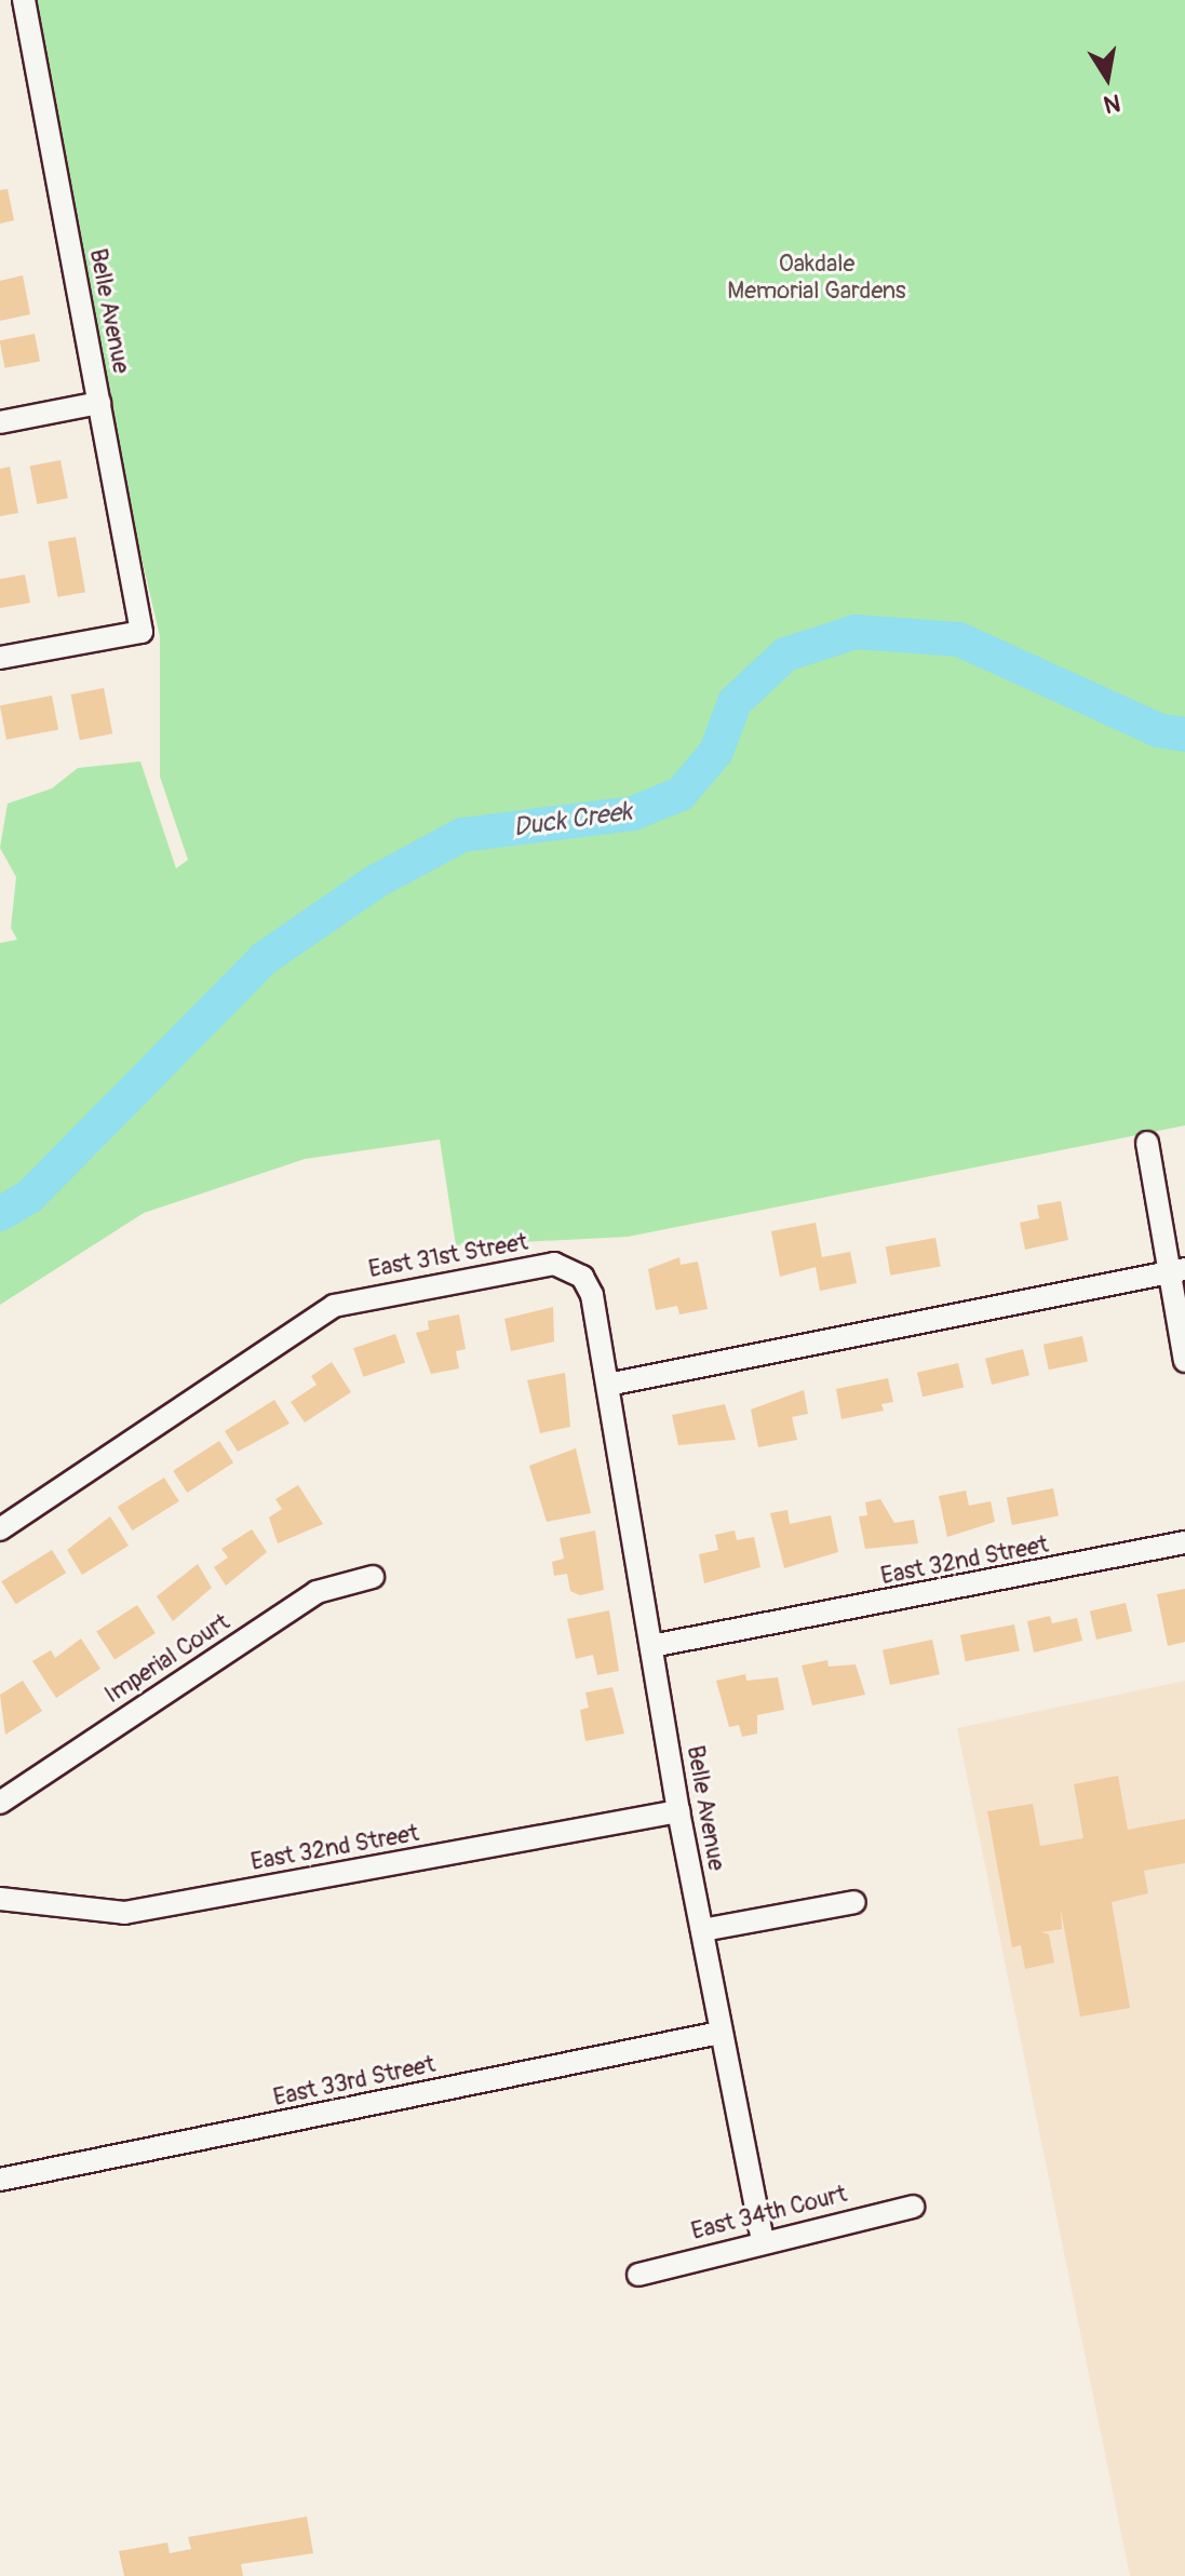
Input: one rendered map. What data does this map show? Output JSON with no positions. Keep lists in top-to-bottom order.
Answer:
{
  "streets": {
    "street": [
      "Belle Avenue",
      "East 31st Street",
      "East 32nd Street",
      "Imperial Court",
      "East 33rd Street",
      "East 34th Court"
    ]
  },
  "crossings": [
    ["Belle Avenue", "East 31st Street"],
    ["Belle Avenue", "East 32nd Street"],
    ["Belle Avenue", "East 33rd Street"],
    ["Belle Avenue", "East 34th Court"]
  ],
  "water": ["Duck Creek"],
  "parks": ["Oakdale Memorial Gardens"],
  "north": "bottom"
}
